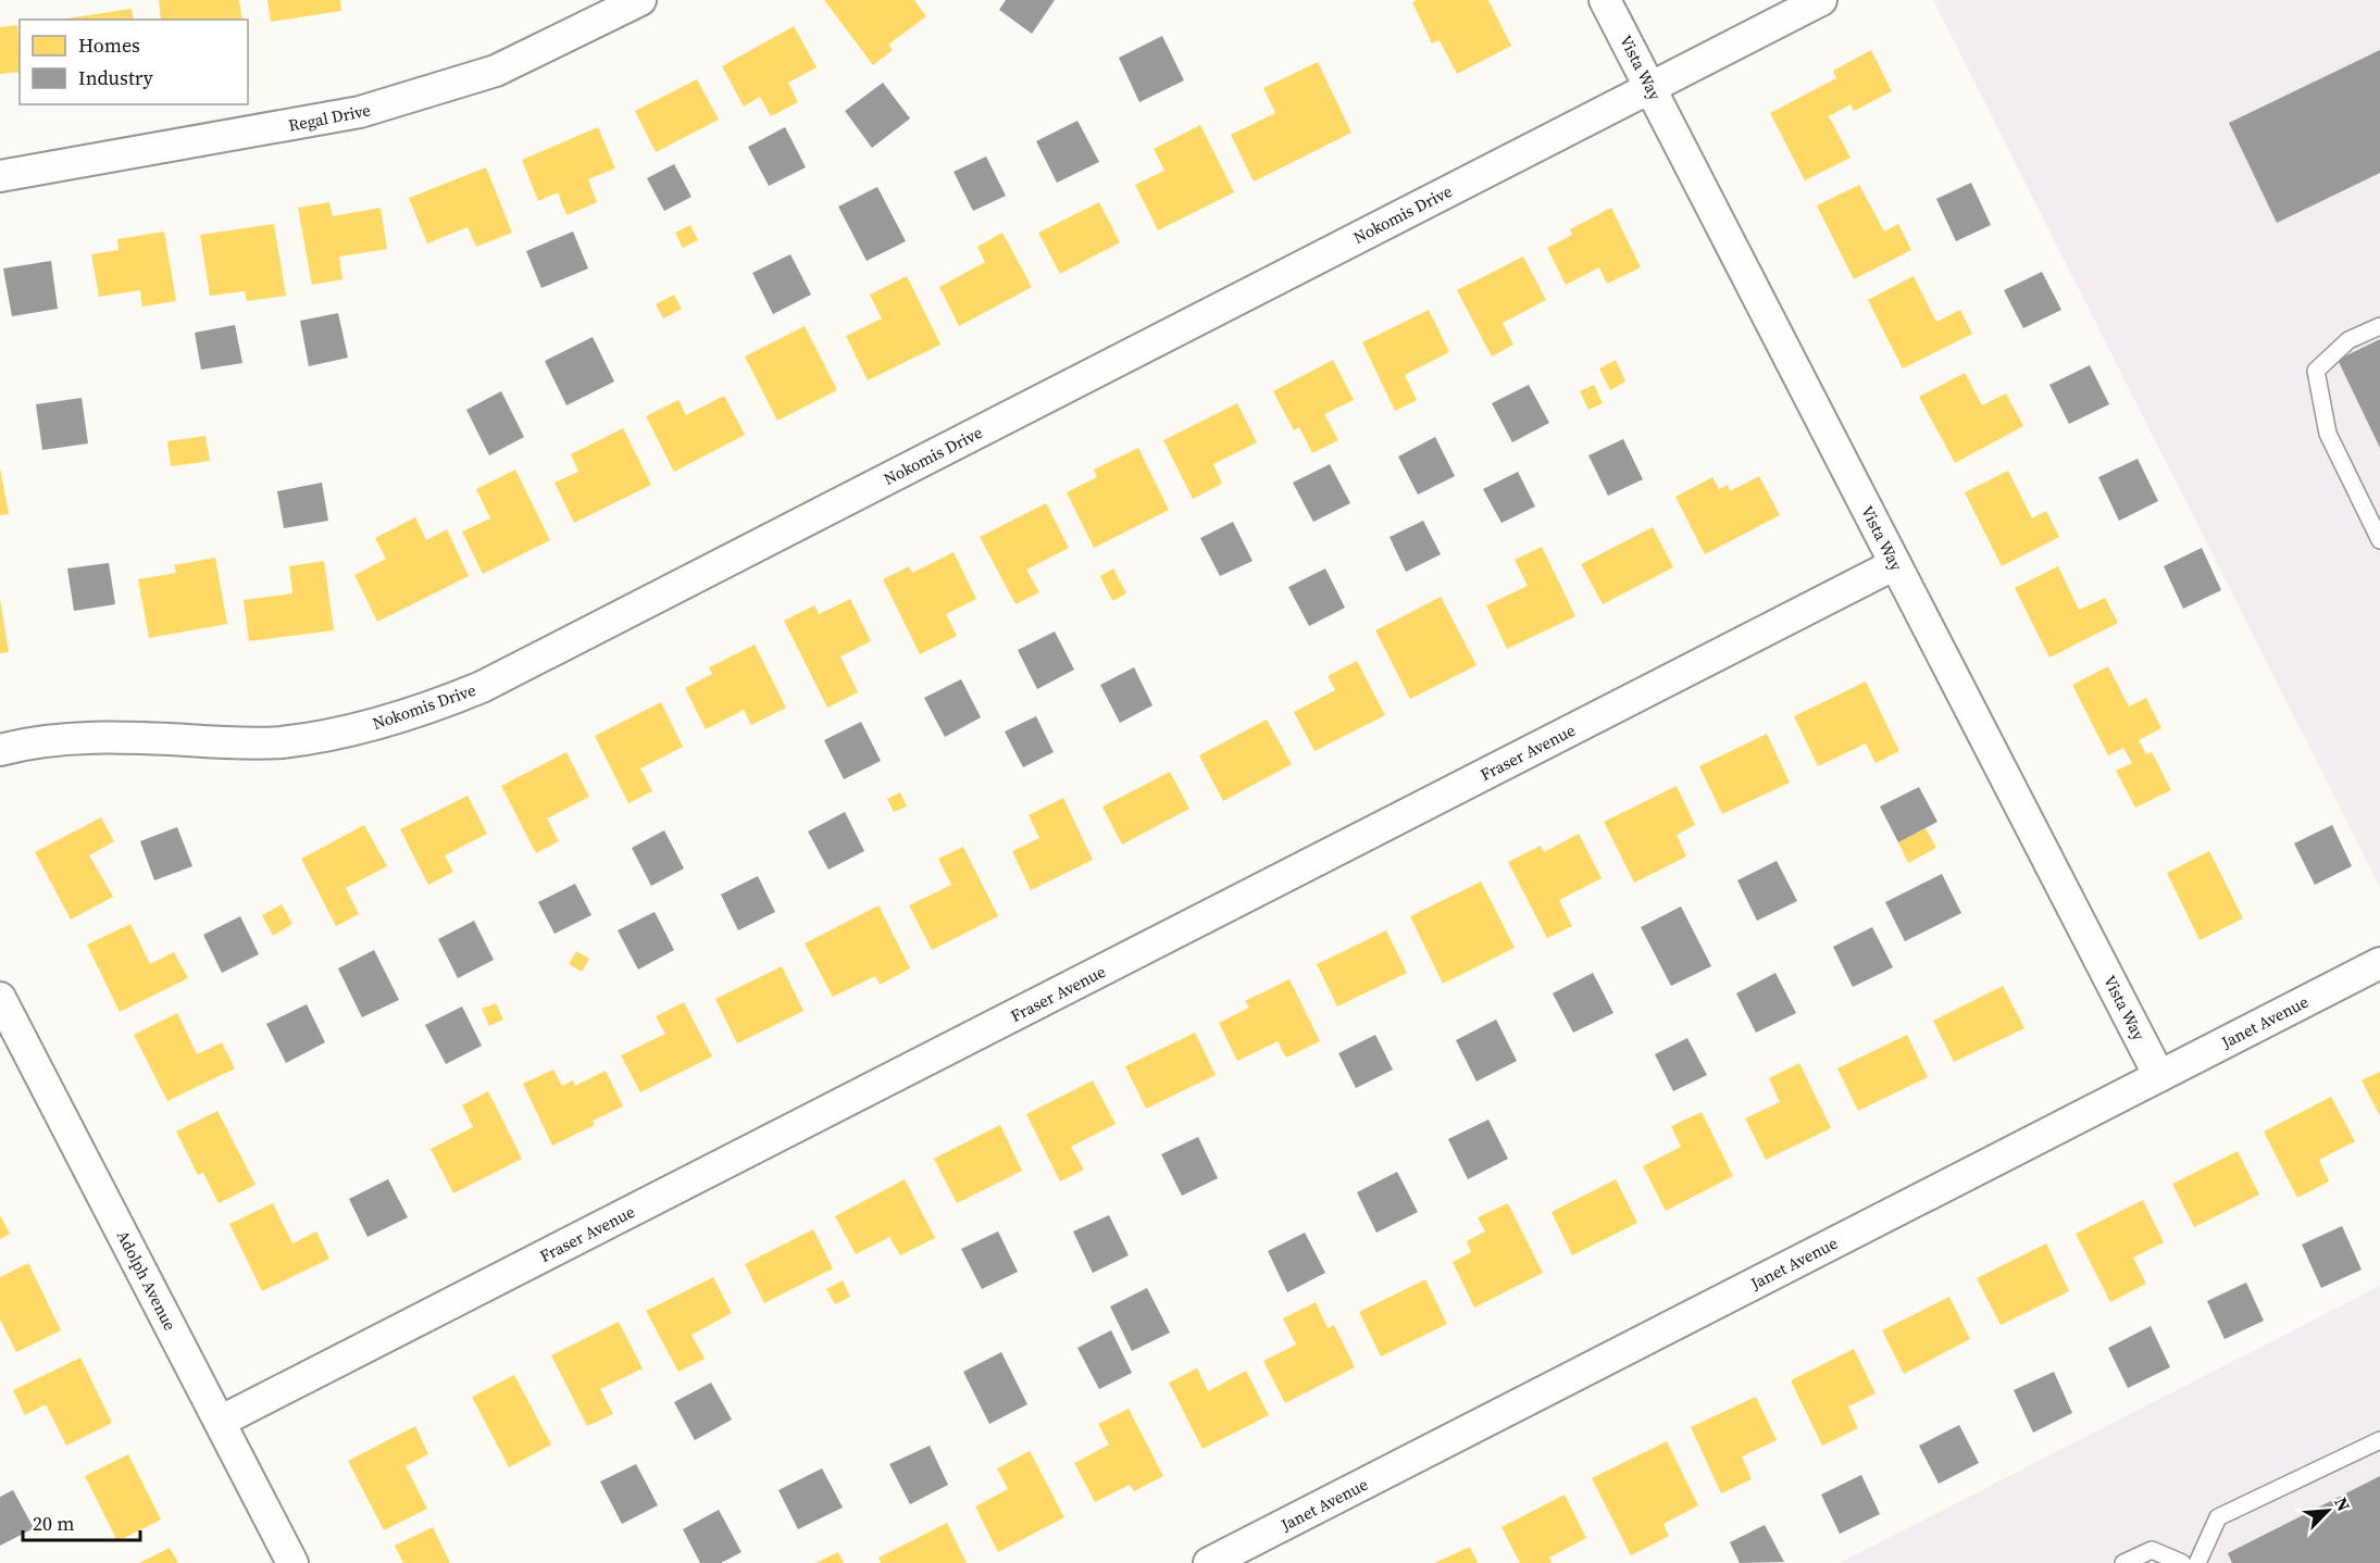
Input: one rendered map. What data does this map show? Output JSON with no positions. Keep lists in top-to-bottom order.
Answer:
{
  "streets": {
    "street": [
      "Vista Way",
      "Regal Drive",
      "Nokomis Drive",
      "Fraser Avenue",
      "Janet Avenue",
      "Adolph Avenue"
    ]
  },
  "crossings": [
    ["Vista Way", "Nokomis Drive"],
    ["Vista Way", "Fraser Avenue"],
    ["Vista Way", "Janet Avenue"],
    ["Fraser Avenue", "Adolph Avenue"]
  ],
  "legend": ["Homes", "Industry"],
  "scale_bar": "20 m",
  "north": "top right"
}
